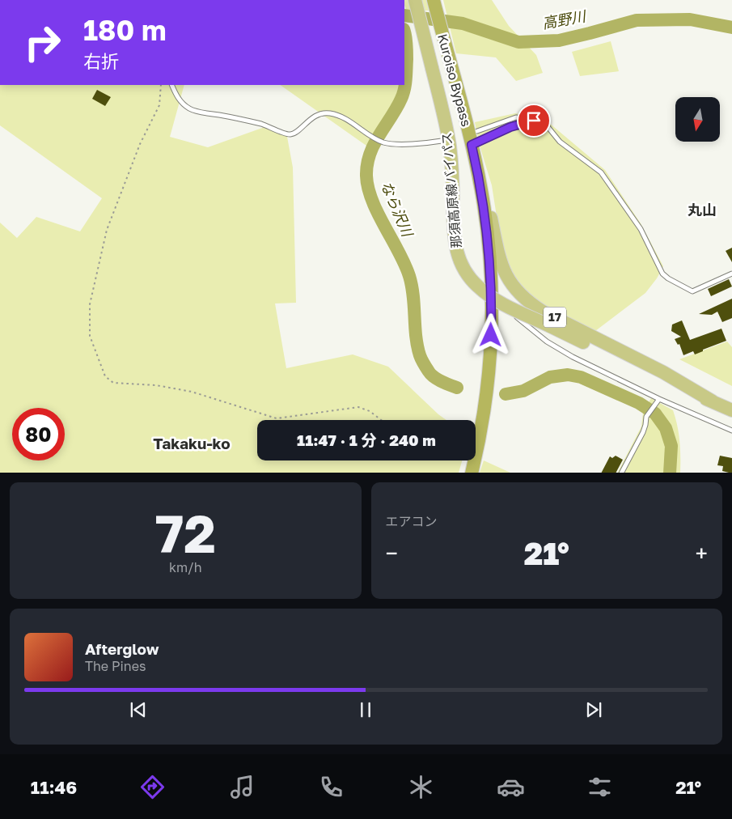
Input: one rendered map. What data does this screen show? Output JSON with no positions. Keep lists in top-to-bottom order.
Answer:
{
  "streets": {
    "highway": ["Kuroiso Bypass"],
    "main road": ["那須高原線バイパス", "17"]
  },
  "crossings": [
    ["Kuroiso Bypass", "那須高原線バイパス"]
  ],
  "districts": ["丸山", "Takaku-ko"],
  "water": ["高野川", "なら沢川"],
  "north": "bottom",
  "page": {
    "turn": ["180 m", "右折"],
    "limit": "80",
    "trip": "11:47 · 1 分 · 240 m",
    "tile": [
      ["72", "km/h"],
      "エアコン"
    ],
    "heat": ["−", "21°", "+"],
    "song": ["Afterglow", "The Pines"],
    "tabs": ["11:46", "21°"]
  }
}
